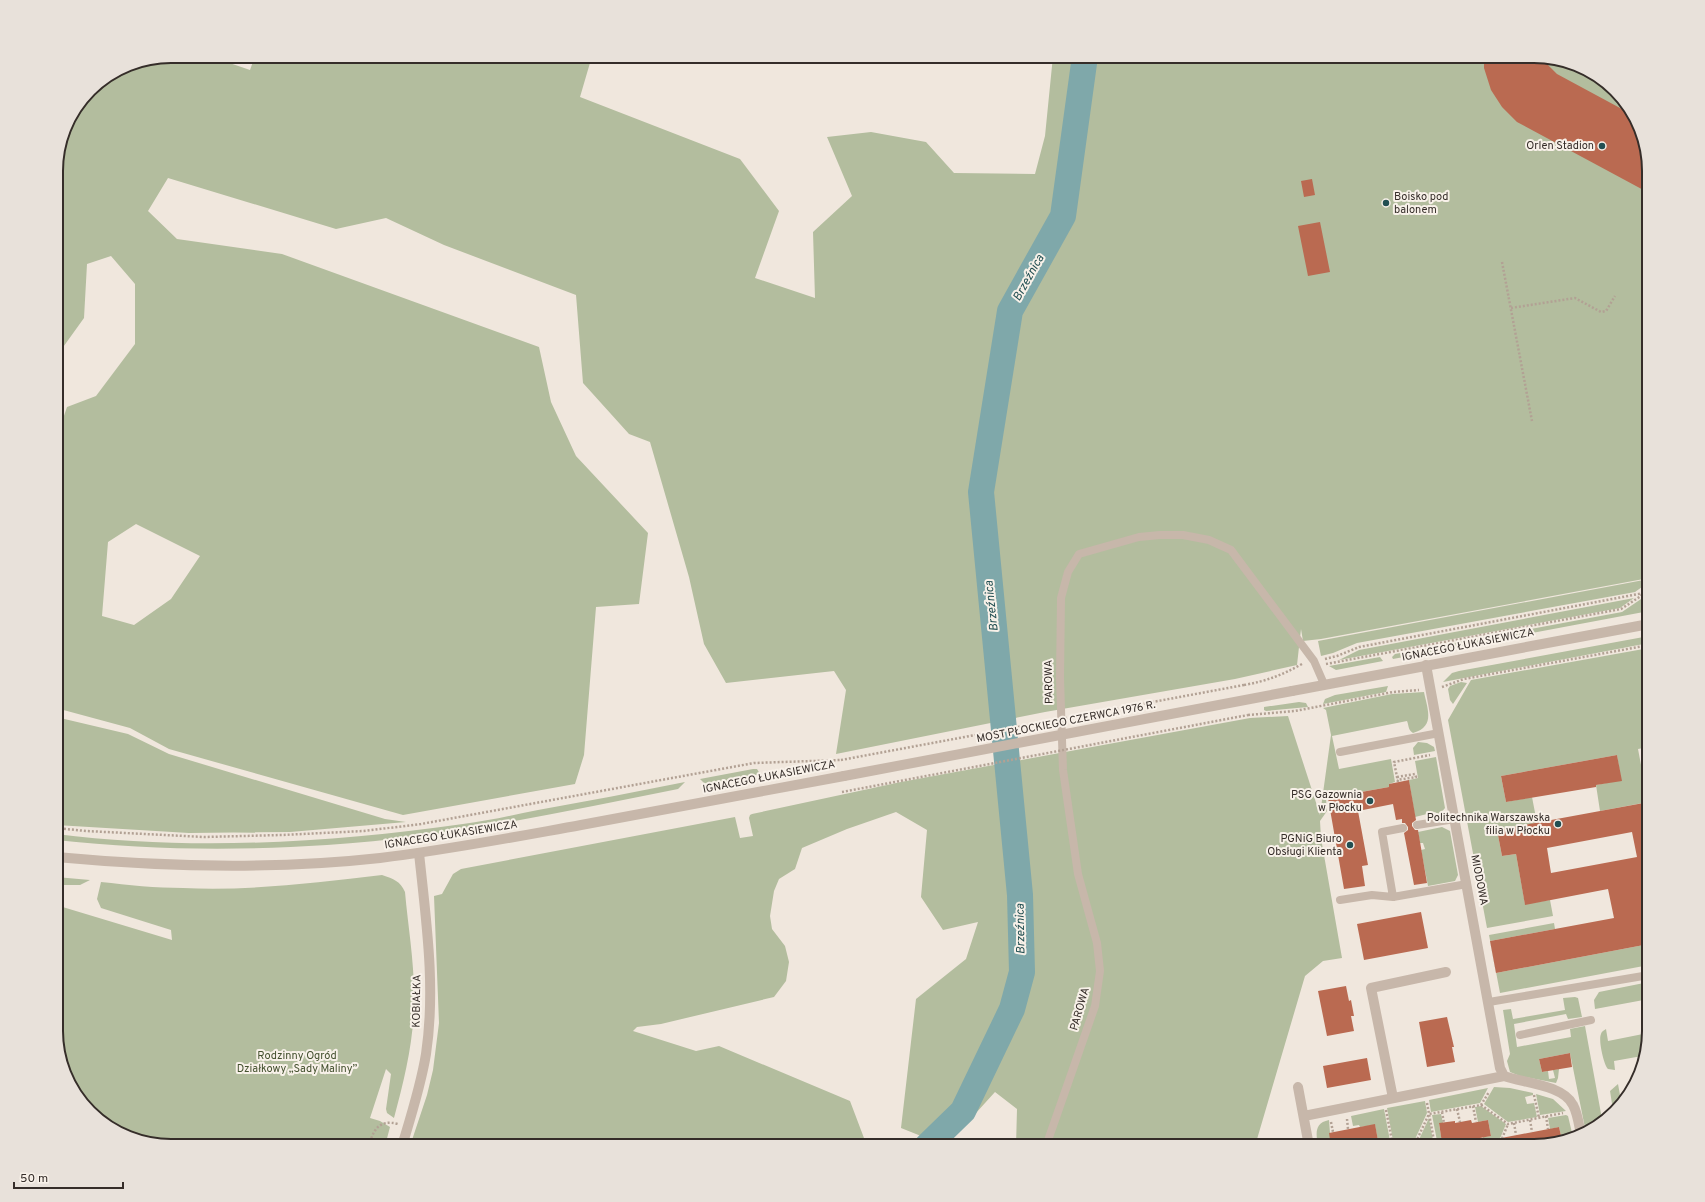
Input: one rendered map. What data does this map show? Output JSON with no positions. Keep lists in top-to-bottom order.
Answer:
{
  "streets": {
    "street": [
      "IGNACEGO ŁUKASIEWICZA",
      "MOST PŁOCKIEGO CZERWCA 1976 R.",
      "MIODOWA",
      "KOBIAŁKA"
    ],
    "lane": ["PAROWA"]
  },
  "crossings": [
    ["IGNACEGO ŁUKASIEWICZA", "PAROWA"],
    ["IGNACEGO ŁUKASIEWICZA", "MOST PŁOCKIEGO CZERWCA 1976 R."],
    ["IGNACEGO ŁUKASIEWICZA", "MIODOWA"],
    ["IGNACEGO ŁUKASIEWICZA", "KOBIAŁKA"]
  ],
  "water": ["Brzeźnica"],
  "parks": ["Rodzinny Ogród Działkowy „Sady Maliny”"],
  "places": [
    "Orlen Stadion",
    "Boisko pod balonem",
    "PSG Gazownia w Płocku",
    "Politechnika Warszawska filia w Płocku",
    "PGNiG Biuro Obsługi Klienta"
  ],
  "scale_bar": "50 m"
}
